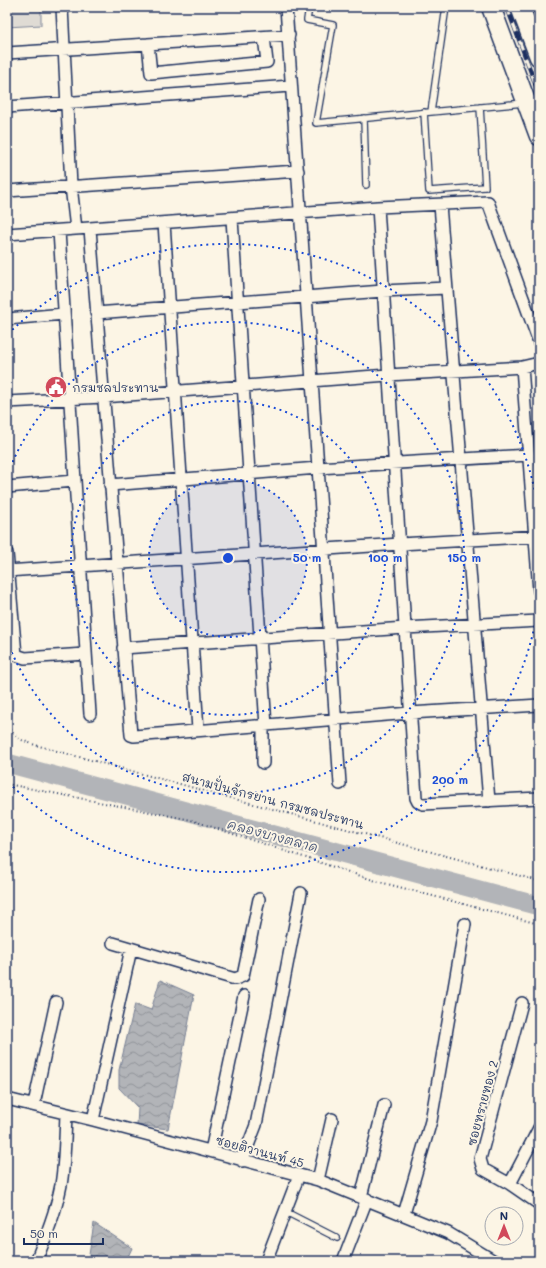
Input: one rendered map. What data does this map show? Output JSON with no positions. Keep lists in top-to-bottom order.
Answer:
{
  "streets": {
    "street": ["ซอยทรายทอง 2", "ซอยติวานนท์ 45"],
    "path": ["สนามปั่นจักรยาน กรมชลประทาน"]
  },
  "water": ["คลองบางตลาด"],
  "places": {
    "public building": ["กรมชลประทาน"]
  },
  "scale_bar": "50 m",
  "north": "top",
  "rings": [
    "50 m",
    "100 m",
    "150 m",
    "200 m"
  ]
}
